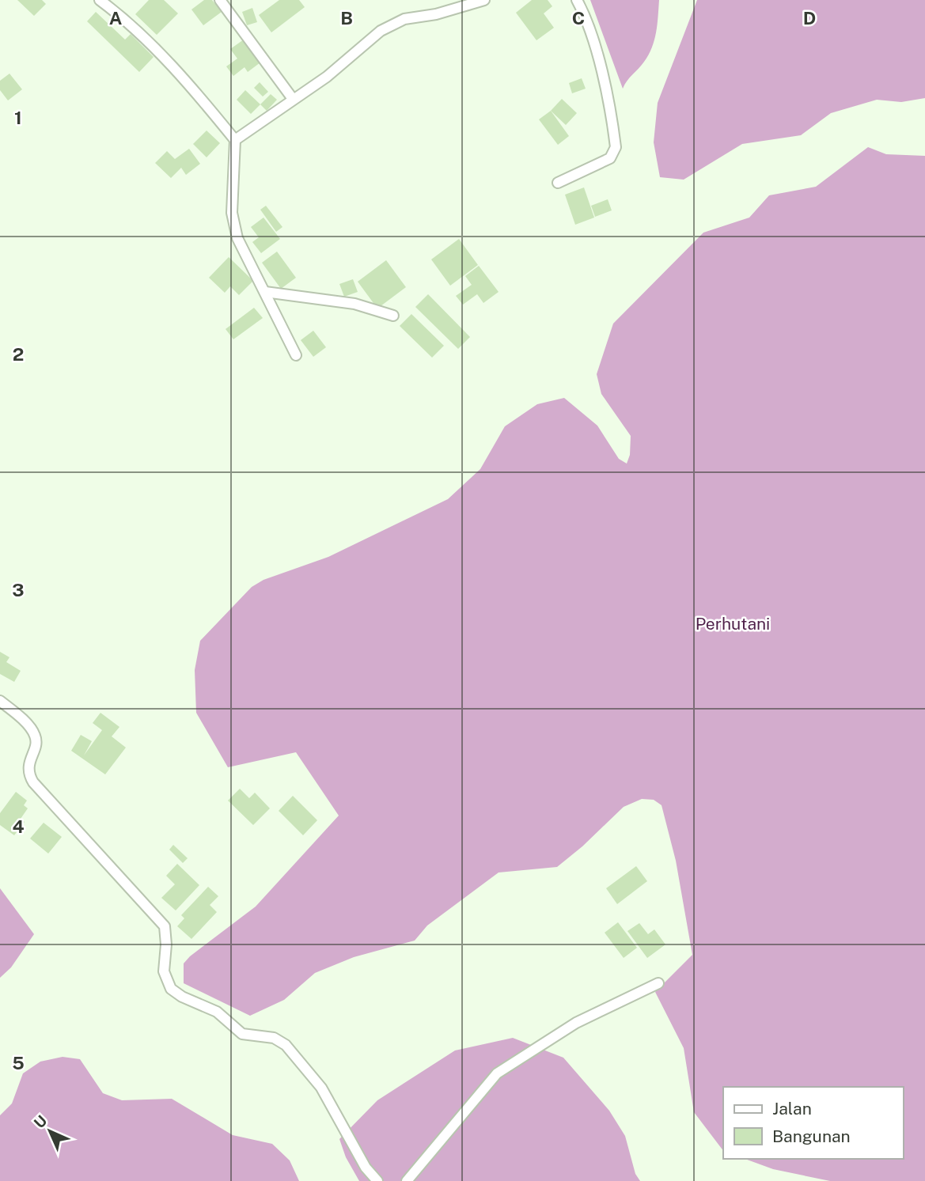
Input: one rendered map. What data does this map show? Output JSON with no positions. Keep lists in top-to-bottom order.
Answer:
{
  "parks": ["Perhutani"],
  "legend": ["Jalan", "Bangunan"],
  "north": "top left",
  "grid": {
    "columns": [
      "A",
      "B",
      "C",
      "D"
    ],
    "rows": [
      "1",
      "2",
      "3",
      "4",
      "5"
    ]
  }
}
